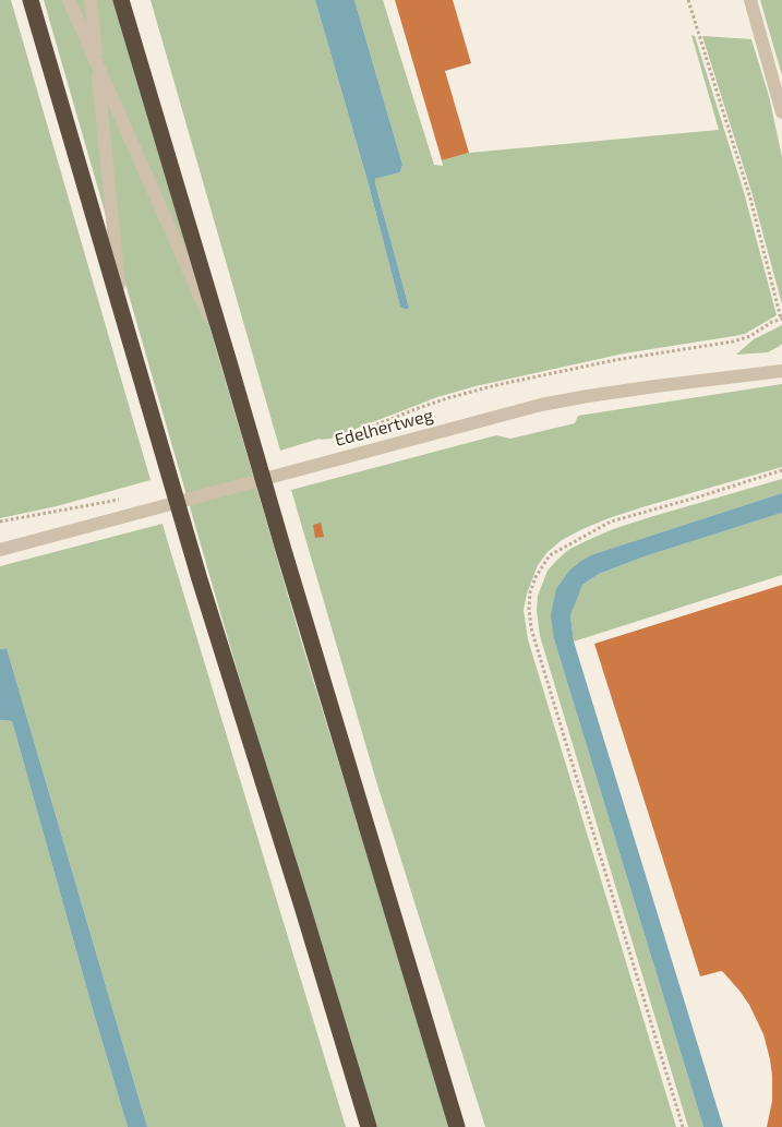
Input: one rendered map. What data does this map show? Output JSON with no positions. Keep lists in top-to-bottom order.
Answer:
{
  "streets": {
    "street": ["Edelhertweg"]
  }
}
